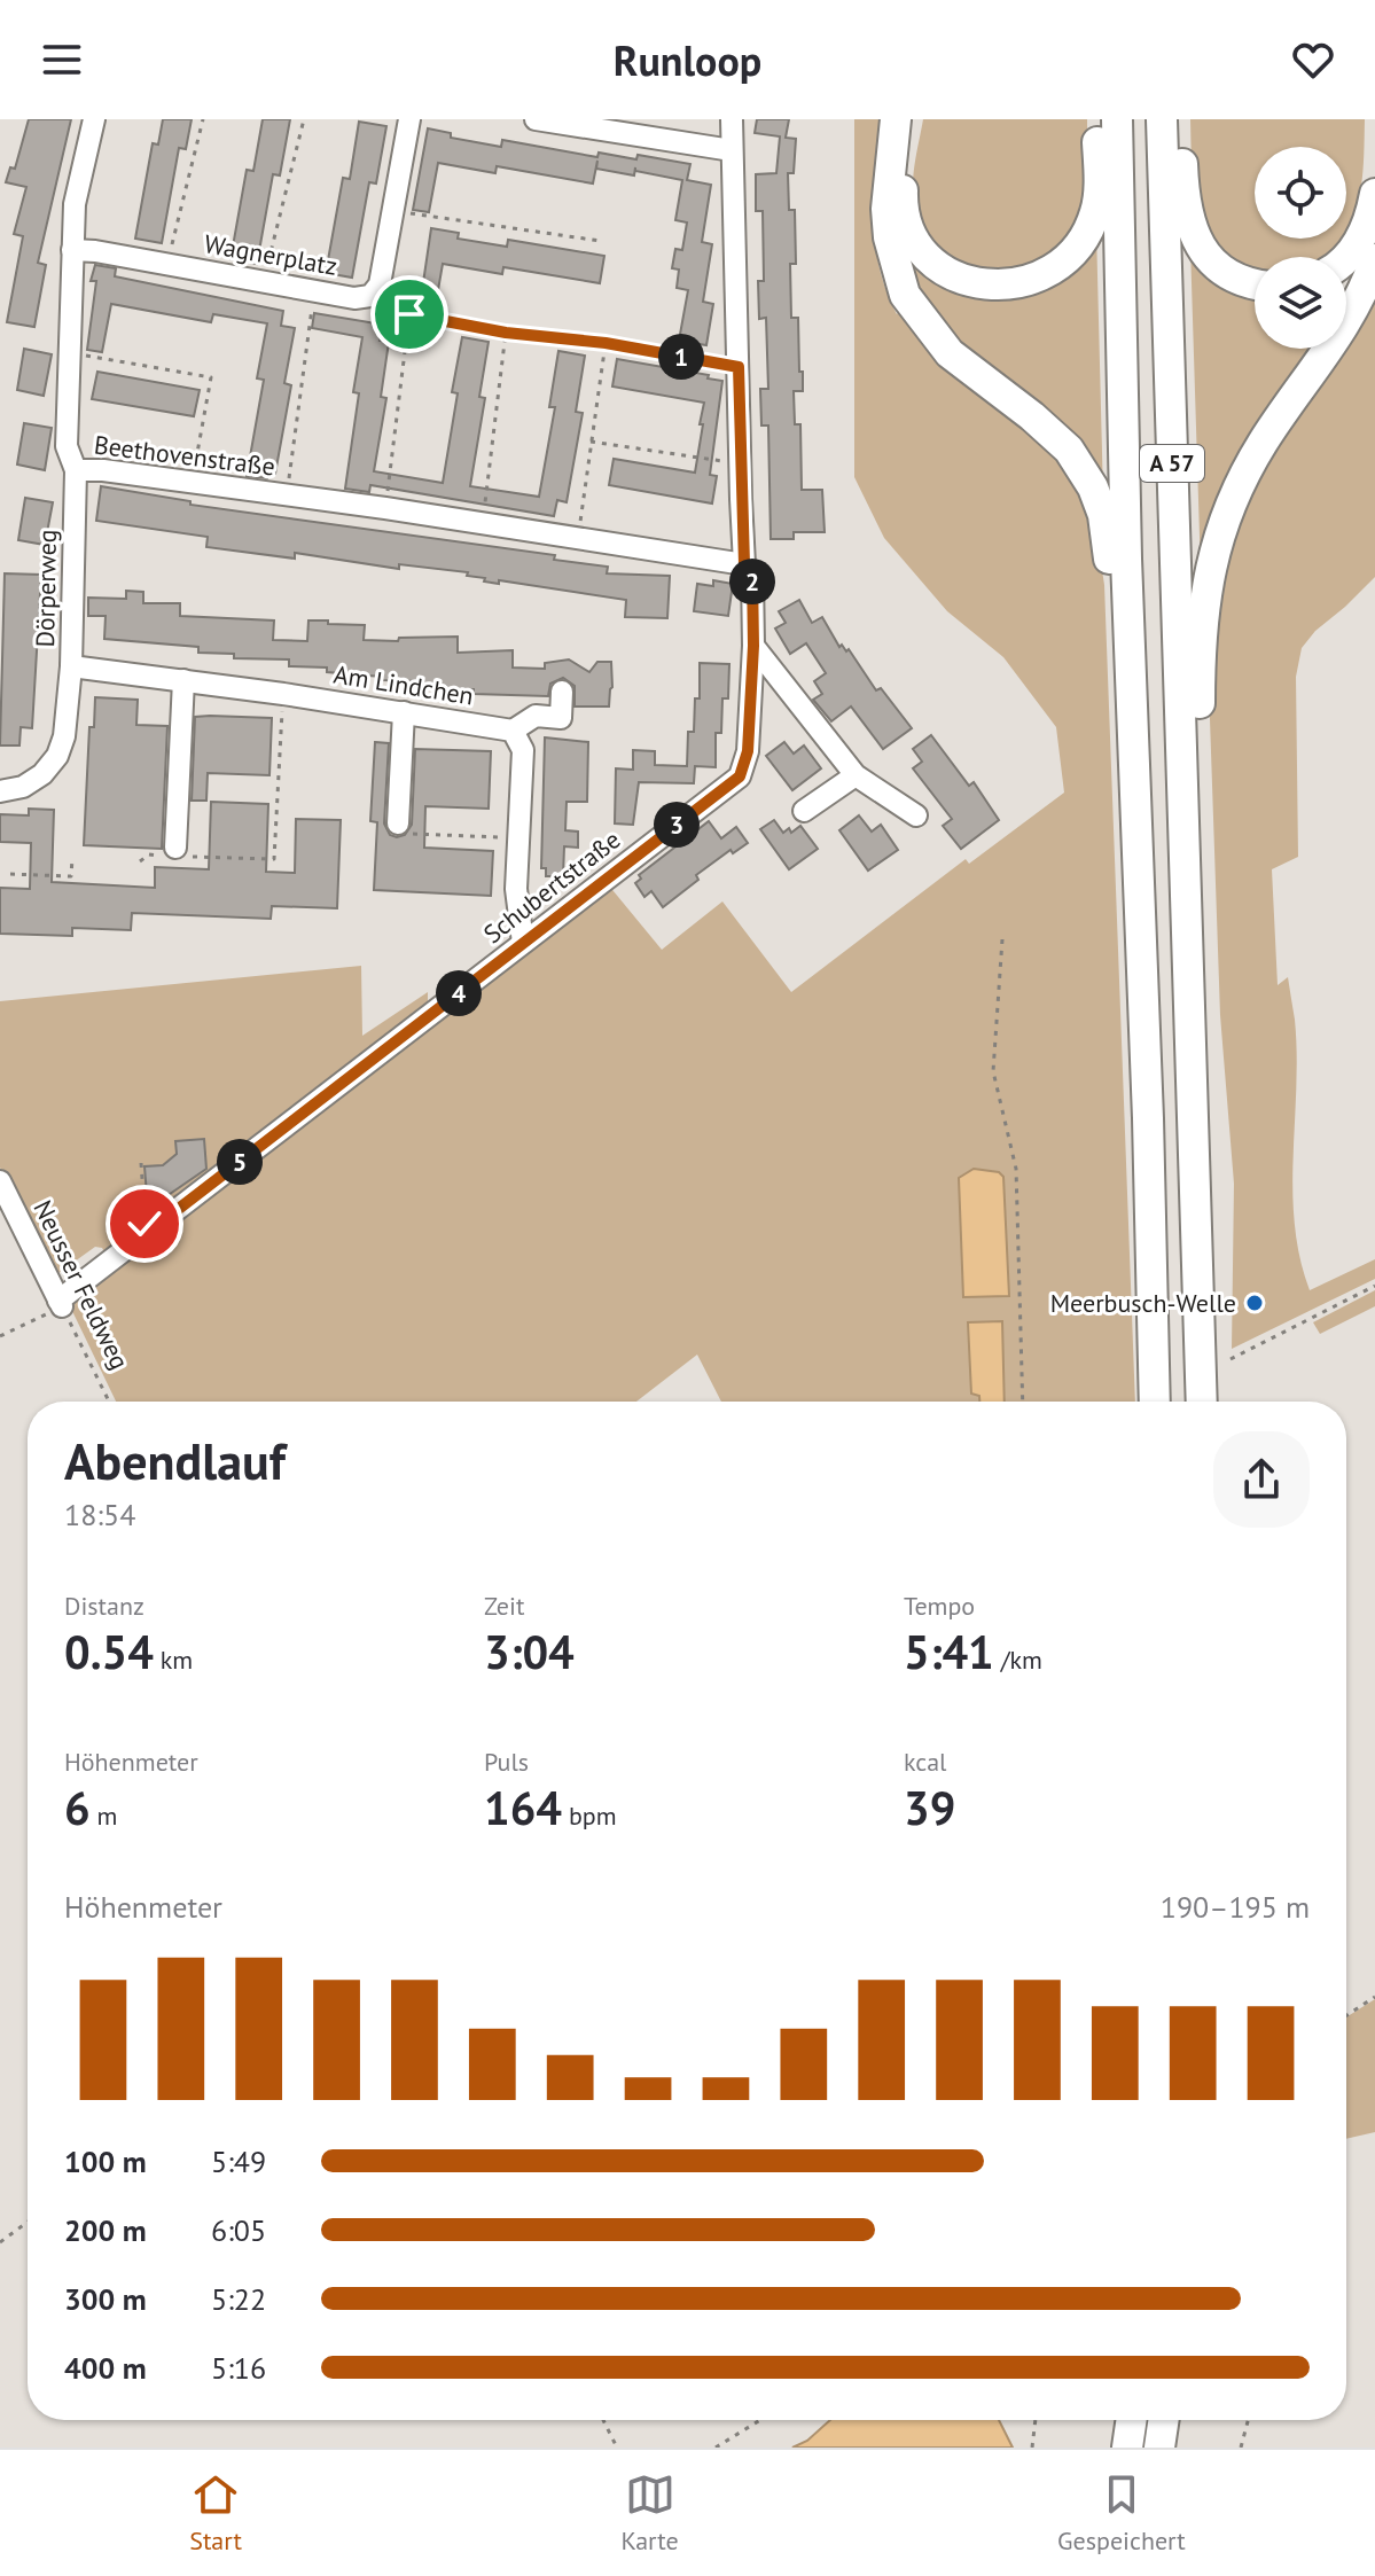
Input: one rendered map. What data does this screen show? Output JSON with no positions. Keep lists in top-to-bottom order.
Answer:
{
  "streets": {
    "highway": ["A 57"],
    "street": [
      "Wagnerplatz",
      "Beethovenstraße",
      "Dörperweg",
      "Am Lindchen",
      "Schubertstraße",
      "Neusser Feldweg"
    ]
  },
  "crossings": [
    ["Wagnerplatz", "Beethovenstraße"],
    ["Wagnerplatz", "Dörperweg"],
    ["Beethovenstraße", "Dörperweg"],
    ["Beethovenstraße", "Schubertstraße"],
    ["Dörperweg", "Am Lindchen"],
    ["Schubertstraße", "Neusser Feldweg"]
  ],
  "places": ["Meerbusch-Welle"],
  "page": {
    "header": "Runloop",
    "pins": [
      "1",
      "2",
      "3",
      "4",
      "5"
    ],
    "heading": ["Abendlauf", "18:54"],
    "stats": [
      ["Distanz", "0.54 km"],
      ["Zeit", "3:04"],
      ["Tempo", "5:41 /km"],
      ["Höhenmeter", "6 m"],
      ["Puls", "164 bpm"],
      ["kcal", "39"]
    ],
    "chart": ["Höhenmeter", "190–195 m"],
    "list": [
      {
        "name": "100 m",
        "note": "5:49"
      },
      {
        "name": "200 m",
        "note": "6:05"
      },
      {
        "name": "300 m",
        "note": "5:22"
      },
      {
        "name": "400 m",
        "note": "5:16"
      }
    ],
    "tabs": ["Start", "Karte", "Gespeichert"]
  }
}
